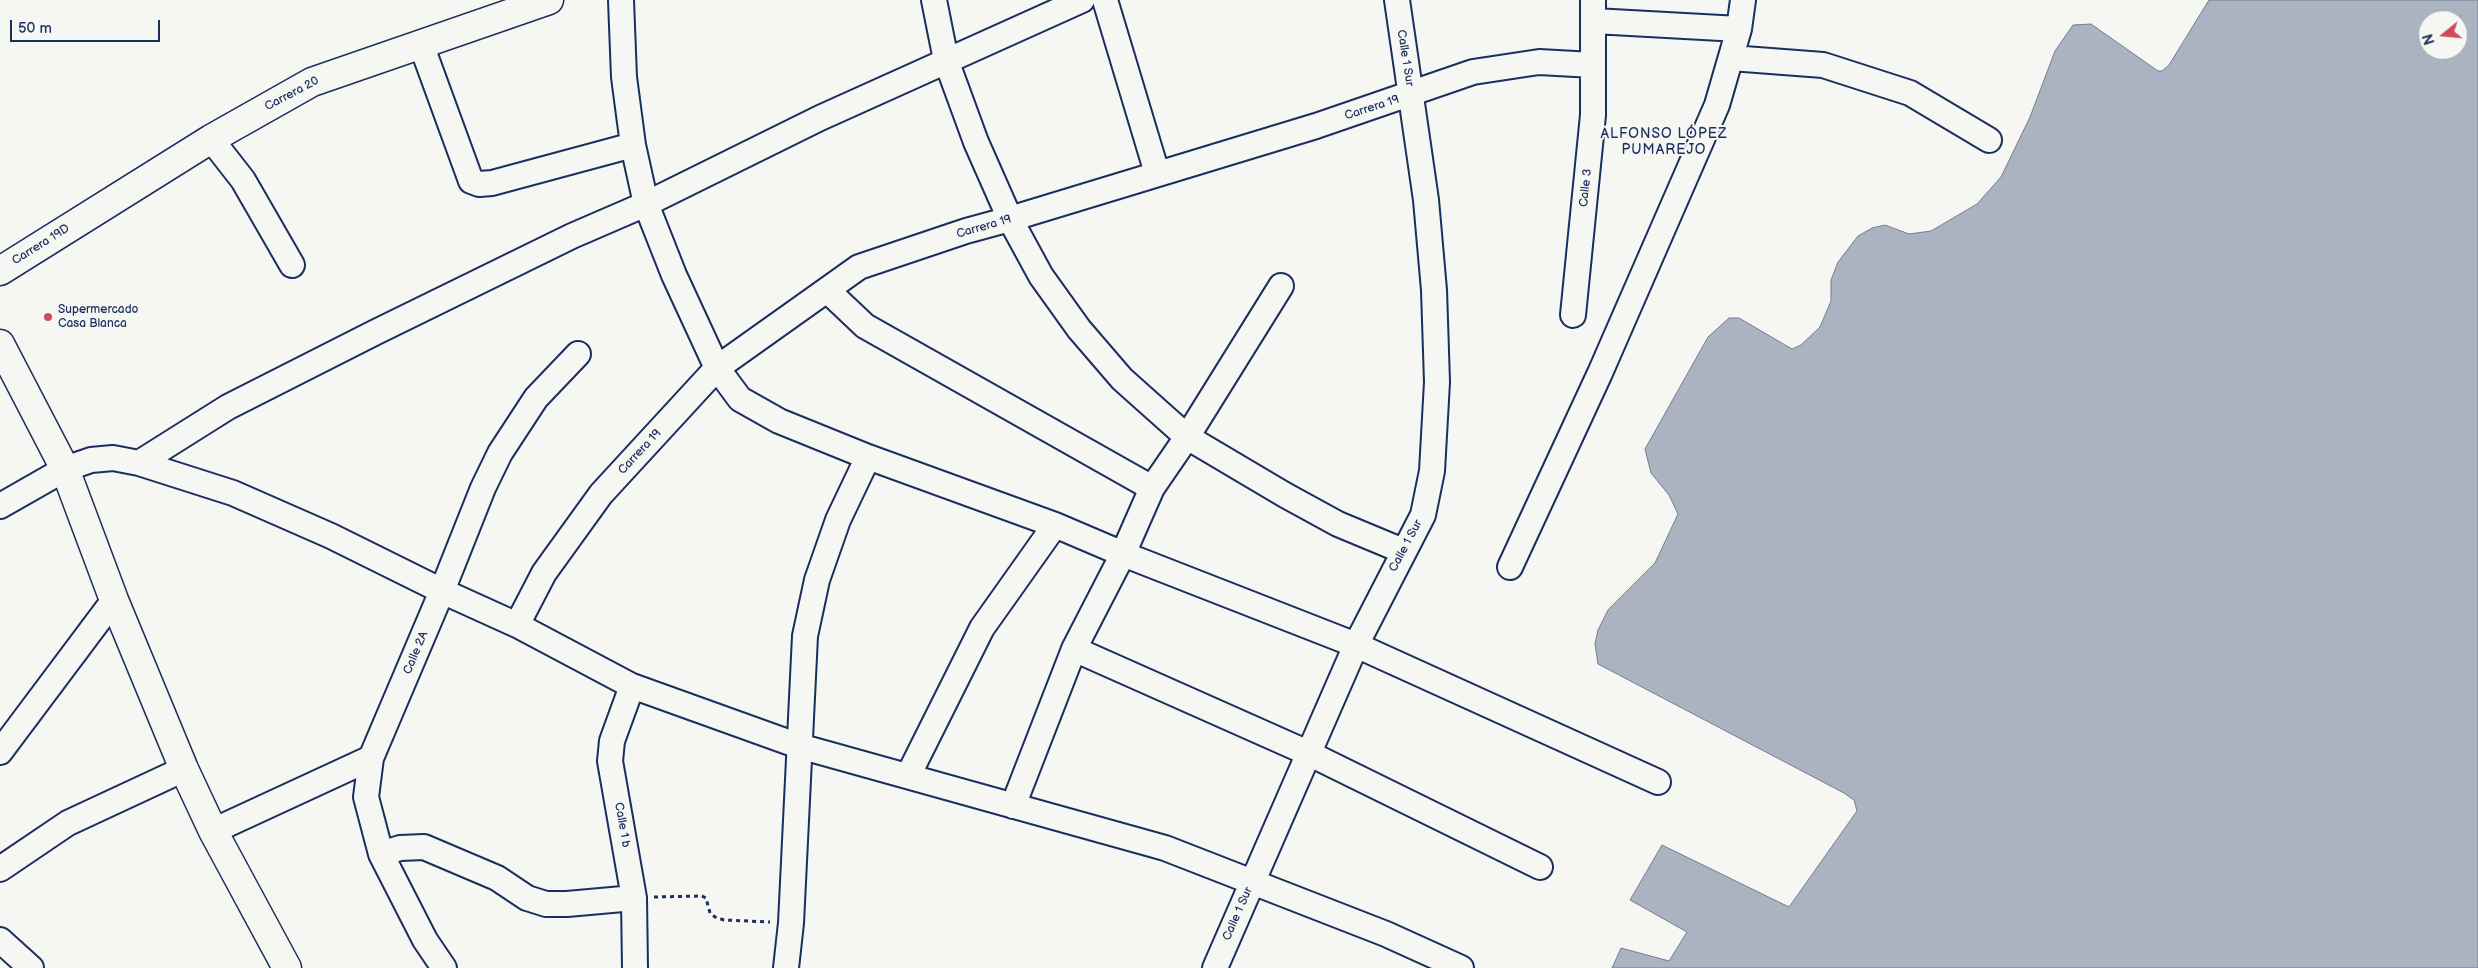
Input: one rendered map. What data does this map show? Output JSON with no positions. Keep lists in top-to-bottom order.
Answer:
{
  "streets": {
    "main road": ["Carrera 20", "Carrera 19D"],
    "street": [
      "Calle 1 Sur",
      "Carrera 19",
      "Calle 3",
      "Calle 2A",
      "Calle 1 b"
    ]
  },
  "crossings": [
    ["Calle 1 Sur", "Carrera 19"],
    ["Carrera 20", "Carrera 19D"],
    ["Carrera 19", "Calle 3"]
  ],
  "districts": ["ALFONSO LÓPEZ PUMAREJO"],
  "places": ["Supermercado Casa Blanca"],
  "scale_bar": "50 m",
  "north": "left"
}
